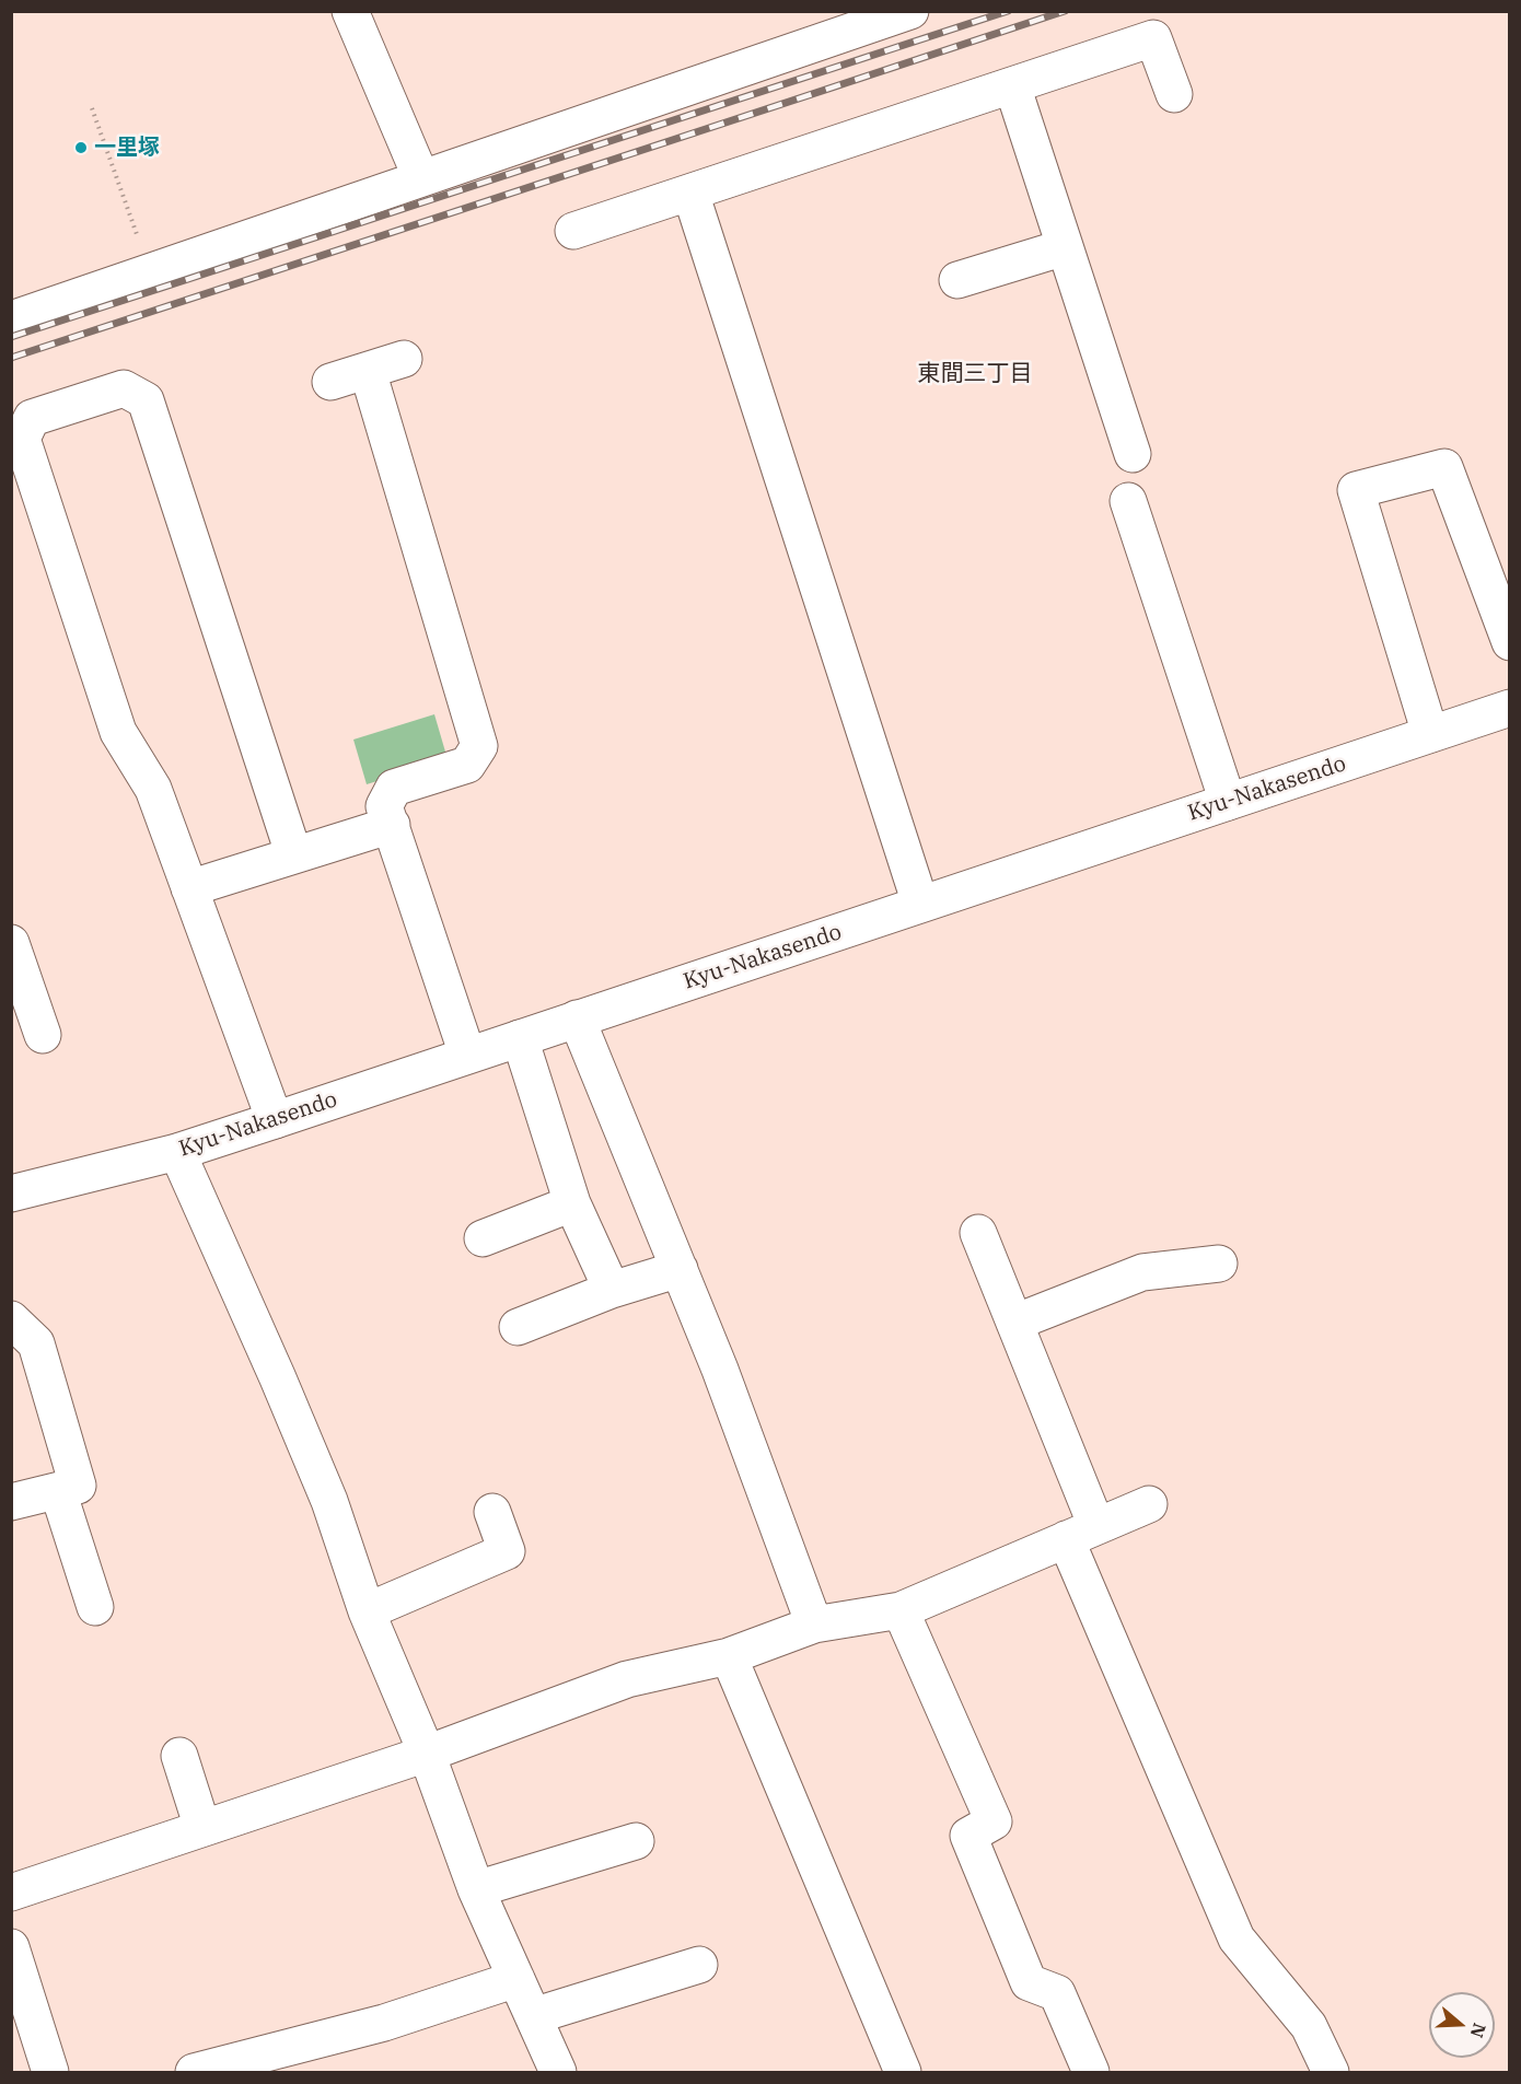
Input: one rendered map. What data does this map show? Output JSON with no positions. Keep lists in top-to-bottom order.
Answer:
{
  "streets": {
    "street": ["Kyu-Nakasendo"]
  },
  "districts": ["東間三丁目"],
  "places": ["一里塚"],
  "north": "right"
}
